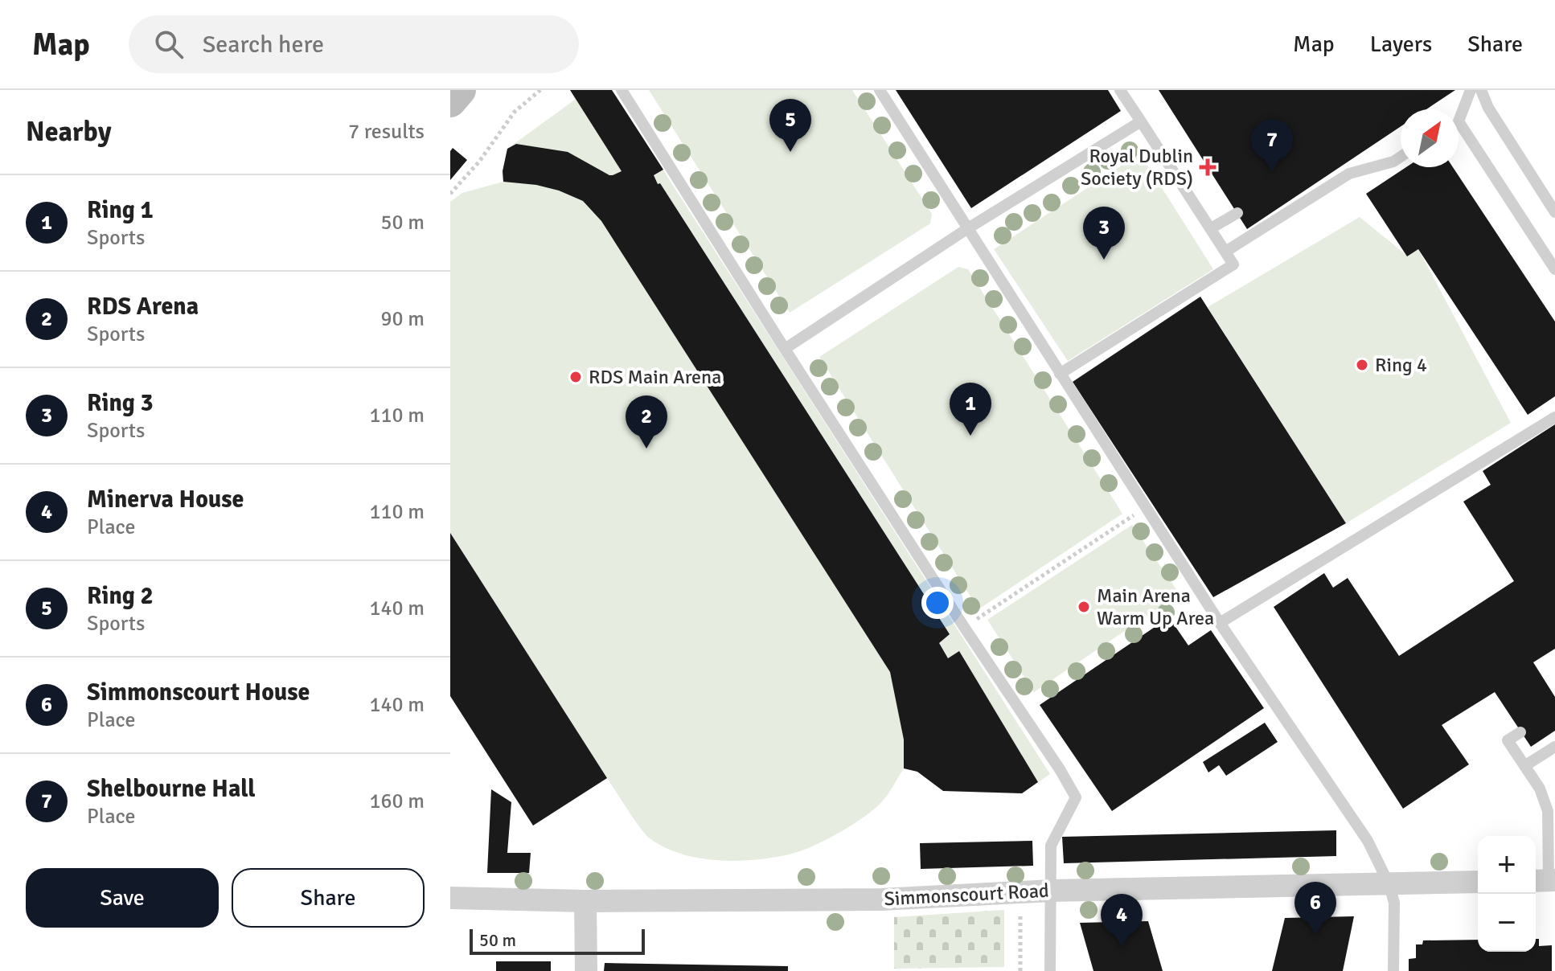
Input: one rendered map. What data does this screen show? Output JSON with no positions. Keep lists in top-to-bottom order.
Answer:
{
  "streets": {
    "street": ["Simmonscourt Road"]
  },
  "places": {
    "health": ["Royal Dublin Society (RDS)"],
    "other": ["Ring 4", "RDS Main Arena", "Main Arena Warm Up Area"]
  },
  "scale_bar": "50 m",
  "north": "top right",
  "page": {
    "header": "Map",
    "search": "Search here",
    "nav": ["Map", "Layers", "Share"],
    "heading": ["Nearby", "7 results"],
    "pins": [
      "5",
      "7",
      "3",
      "1",
      "2",
      "6",
      "4"
    ],
    "list": [
      {
        "mark": "1",
        "name": "Ring 1",
        "note": "Sports",
        "value": "50 m"
      },
      {
        "mark": "2",
        "name": "RDS Arena",
        "note": "Sports",
        "value": "90 m"
      },
      {
        "mark": "3",
        "name": "Ring 3",
        "note": "Sports",
        "value": "110 m"
      },
      {
        "mark": "4",
        "name": "Minerva House",
        "note": "Place",
        "value": "110 m"
      },
      {
        "mark": "5",
        "name": "Ring 2",
        "note": "Sports",
        "value": "140 m"
      },
      {
        "mark": "6",
        "name": "Simmonscourt House",
        "note": "Place",
        "value": "140 m"
      },
      {
        "mark": "7",
        "name": "Shelbourne Hall",
        "note": "Place",
        "value": "160 m"
      }
    ],
    "map_buttons": ["+", "−"],
    "buttons": ["Save", "Share"],
    "scale": "50 m"
  }
}
